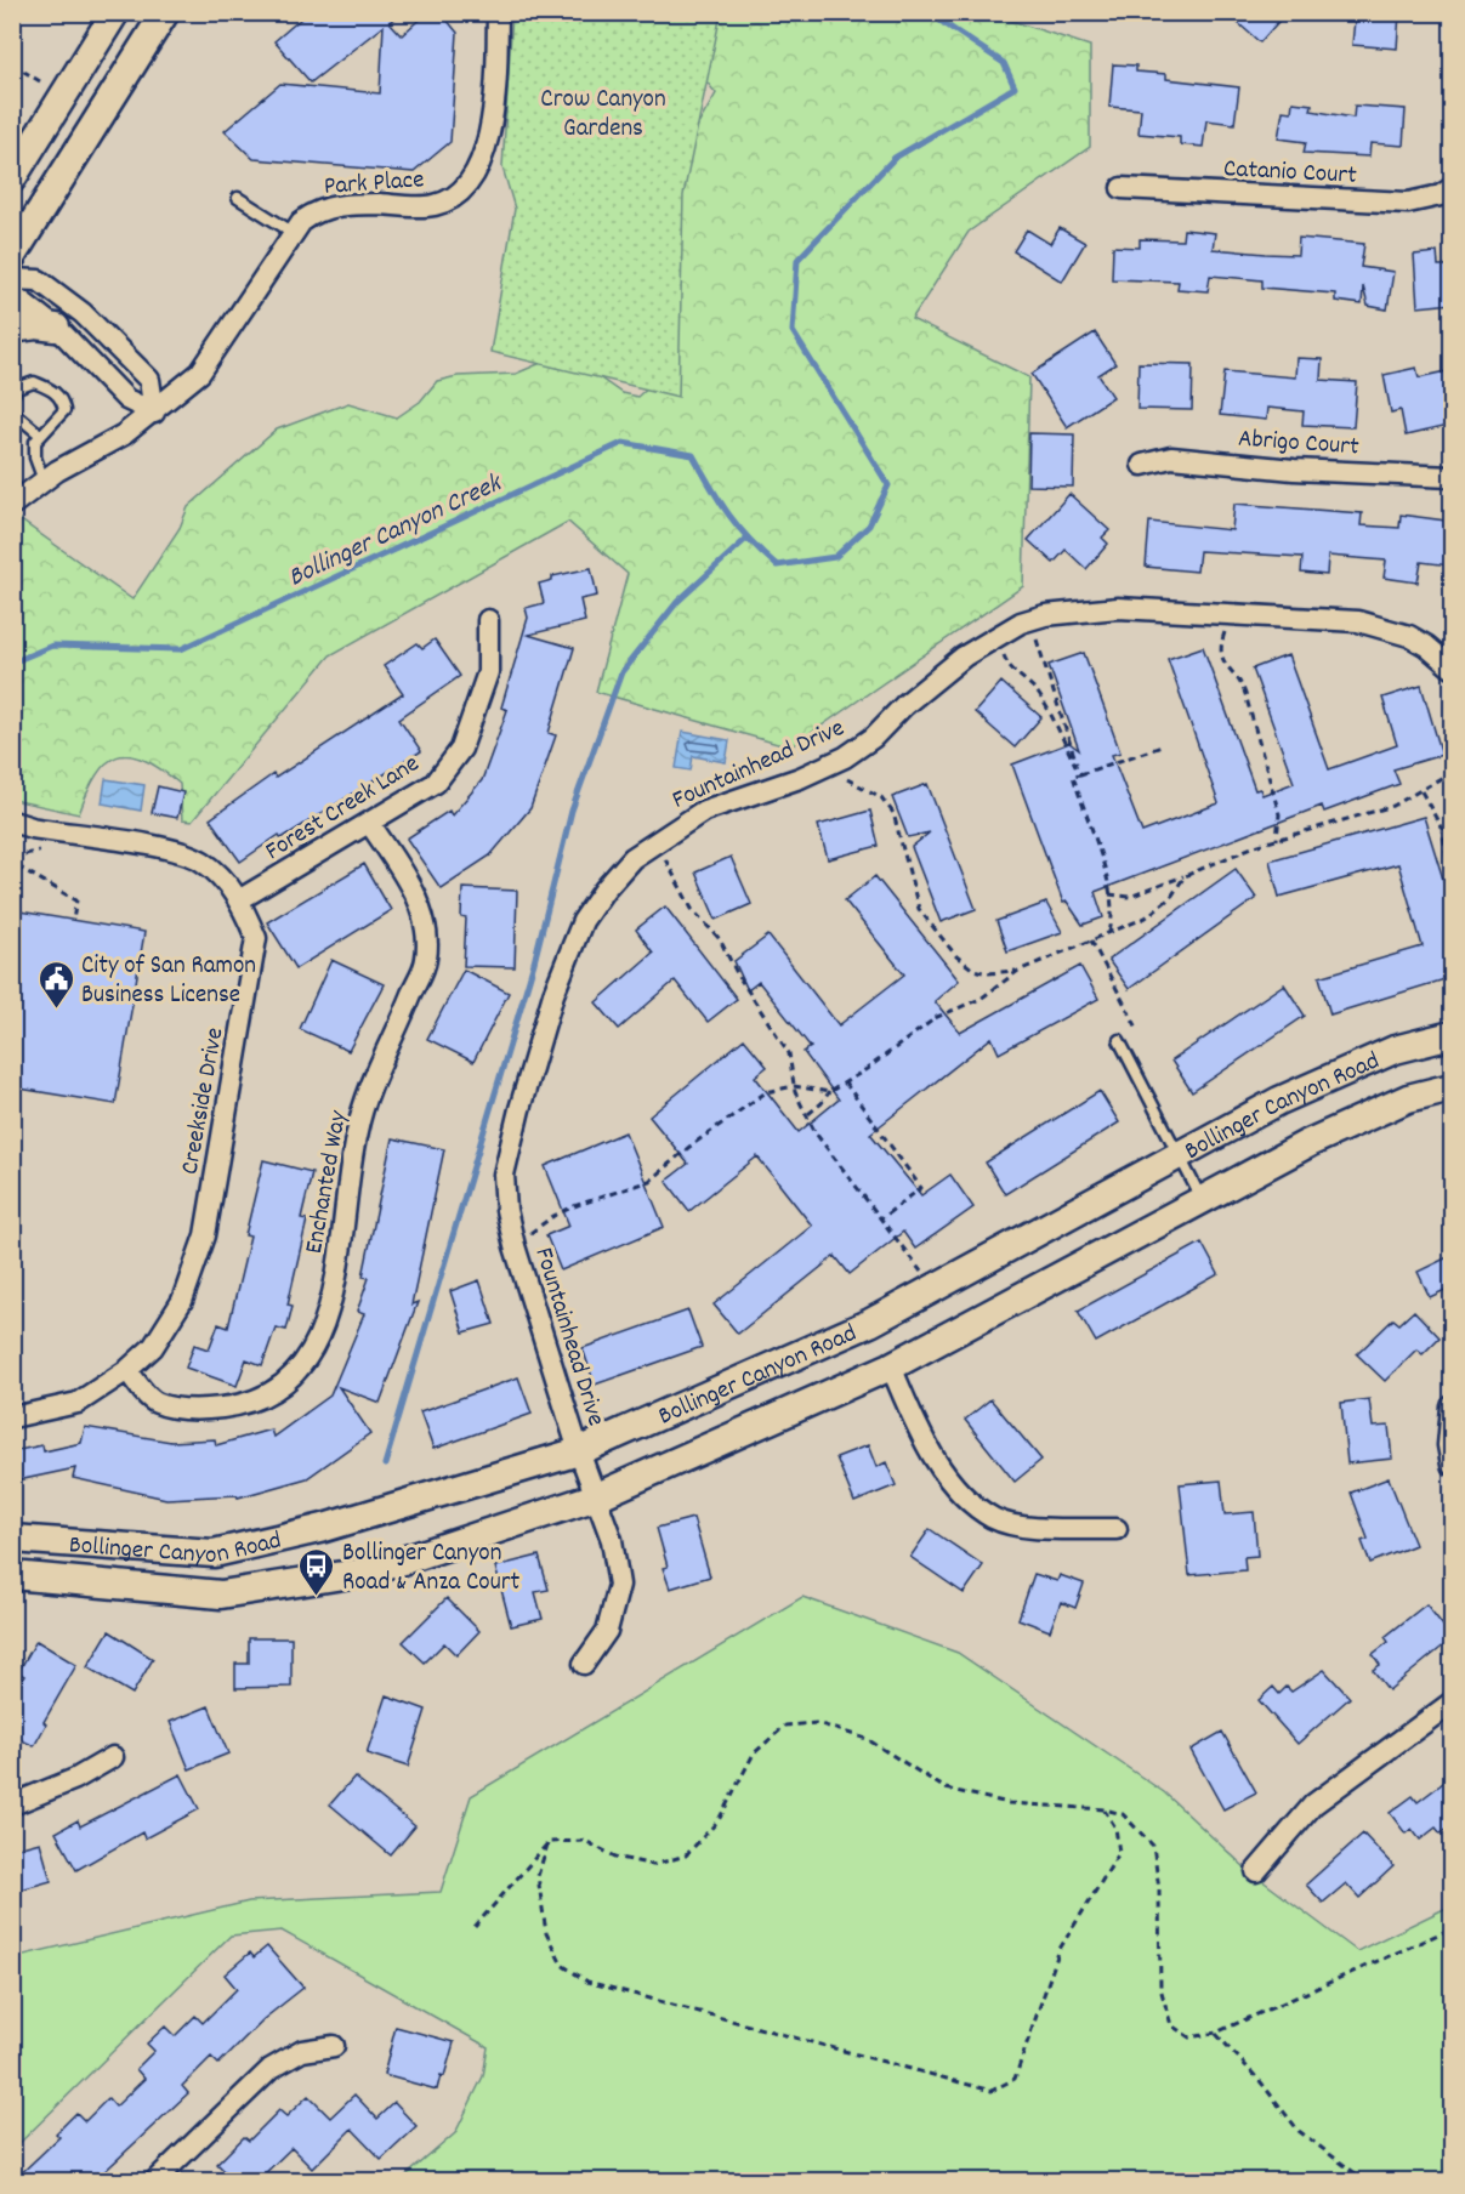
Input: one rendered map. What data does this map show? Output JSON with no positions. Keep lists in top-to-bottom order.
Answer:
{
  "streets": {
    "main road": ["Bollinger Canyon Road"],
    "street": [
      "Catanio Court",
      "Park Place",
      "Abrigo Court",
      "Fountainhead Drive",
      "Forest Creek Lane",
      "Creekside Drive",
      "Enchanted Way"
    ]
  },
  "crossings": [
    ["Fountainhead Drive", "Bollinger Canyon Road"],
    ["Forest Creek Lane", "Creekside Drive"],
    ["Forest Creek Lane", "Enchanted Way"],
    ["Creekside Drive", "Enchanted Way"]
  ],
  "water": ["Bollinger Canyon Creek"],
  "parks": ["Crow Canyon Gardens"],
  "places": {
    "public building": ["City of San Ramon Business License"],
    "bus stop": ["Bollinger Canyon Road & Anza Court"]
  }
}
